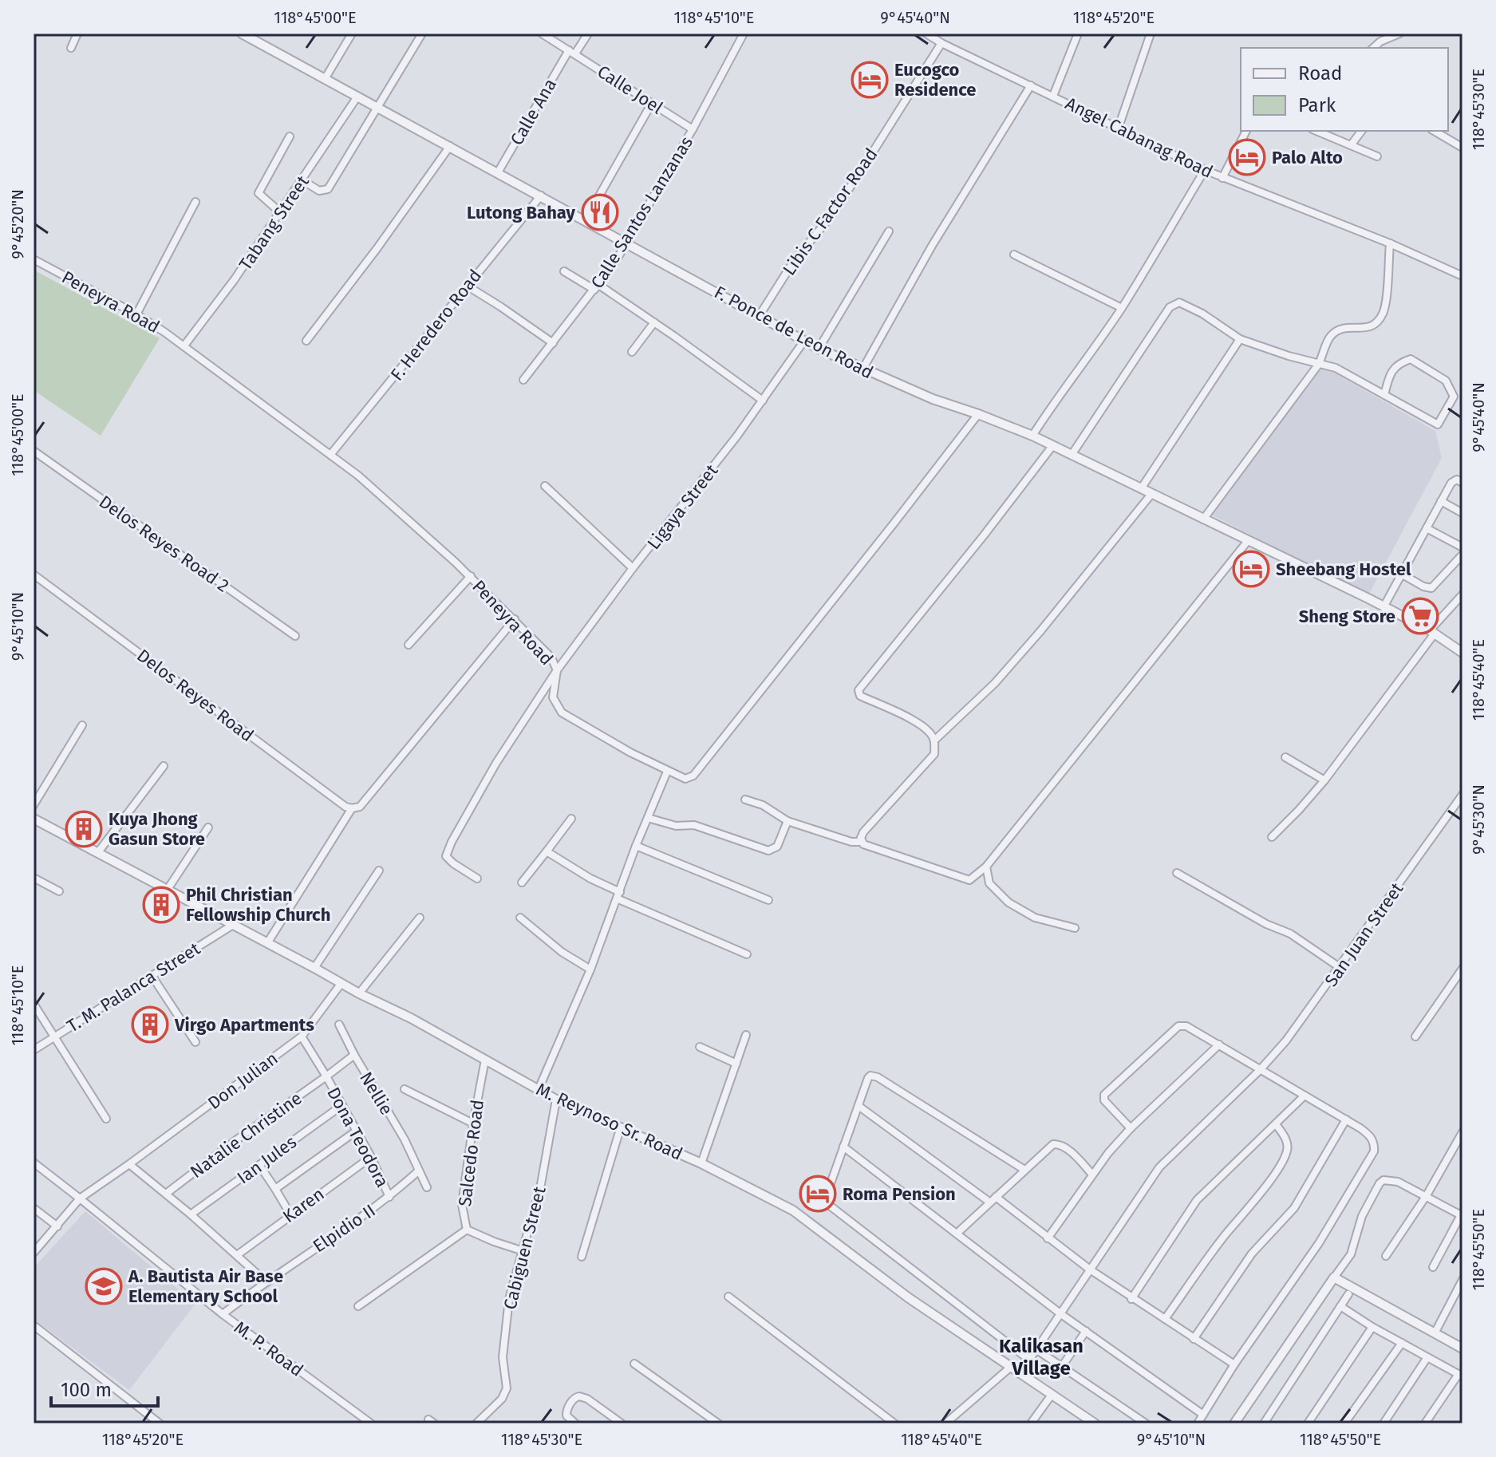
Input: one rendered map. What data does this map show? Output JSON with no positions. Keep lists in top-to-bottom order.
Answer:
{
  "streets": {
    "street": [
      "Calle Joel",
      "Calle Ana",
      "Angel Cabanag Road",
      "Libis C Factor Road",
      "Calle Santos Lanzanas",
      "Tabang Street",
      "Peneyra Road",
      "F. Heredero Road",
      "F. Ponce de Leon Road",
      "Ligaya Street",
      "Delos Reyes Road 2",
      "Delos Reyes Road",
      "San Juan Street",
      "T. M. Palanca Street",
      "Don Julian",
      "Nellie",
      "M. Reynoso Sr. Road",
      "Natalie Christine",
      "Dona Teodora",
      "Salcedo Road",
      "Ian Jules",
      "Karen",
      "Elpidio II",
      "Cabiguen Street",
      "M. P. Road"
    ]
  },
  "crossings": [
    ["Calle Joel", "Calle Ana"],
    ["Calle Joel", "Calle Santos Lanzanas"],
    ["Calle Ana", "F. Ponce de Leon Road"],
    ["Angel Cabanag Road", "Libis C Factor Road"],
    ["Libis C Factor Road", "F. Ponce de Leon Road"],
    ["Calle Santos Lanzanas", "F. Ponce de Leon Road"],
    ["Tabang Street", "Peneyra Road"],
    ["Tabang Street", "F. Ponce de Leon Road"],
    ["Peneyra Road", "F. Heredero Road"],
    ["Peneyra Road", "F. Ponce de Leon Road"],
    ["Peneyra Road", "Ligaya Street"],
    ["F. Heredero Road", "F. Ponce de Leon Road"],
    ["F. Ponce de Leon Road", "Ligaya Street"],
    ["San Juan Street", "M. Reynoso Sr. Road"],
    ["T. M. Palanca Street", "M. Reynoso Sr. Road"],
    ["Don Julian", "M. Reynoso Sr. Road"],
    ["Don Julian", "M. P. Road"],
    ["Nellie", "Natalie Christine"],
    ["Nellie", "Dona Teodora"],
    ["Nellie", "Elpidio II"],
    ["M. Reynoso Sr. Road", "Salcedo Road"],
    ["M. Reynoso Sr. Road", "Cabiguen Street"],
    ["Natalie Christine", "Dona Teodora"],
    ["Dona Teodora", "Ian Jules"],
    ["Dona Teodora", "Karen"],
    ["Dona Teodora", "Elpidio II"],
    ["Elpidio II", "M. P. Road"]
  ],
  "districts": ["Kalikasan Village"],
  "places": {
    "hotel": [
      "Eucogco Residence",
      "Palo Alto",
      "Sheebang Hostel",
      "Roma Pension"
    ],
    "restaurant": ["Lutong Bahay"],
    "supermarket": ["Sheng Store"],
    "building": ["Kuya Jhong Gasun Store", "Phil Christian Fellowship Church", "Virgo Apartments"],
    "school or university": ["A. Bautista Air Base Elementary School"]
  },
  "legend": ["Road", "Park"],
  "scale_bar": "100 m",
  "coordinates": [
    "118°45'00\"E",
    "118°45'10\"E",
    "9°45'40\"N",
    "118°45'20\"E",
    "118°45'30\"E",
    "9°45'20\"N",
    "9°45'10\"N",
    "118°45'40\"E",
    "9°45'30\"N",
    "118°45'50\"E"
  ]
}
